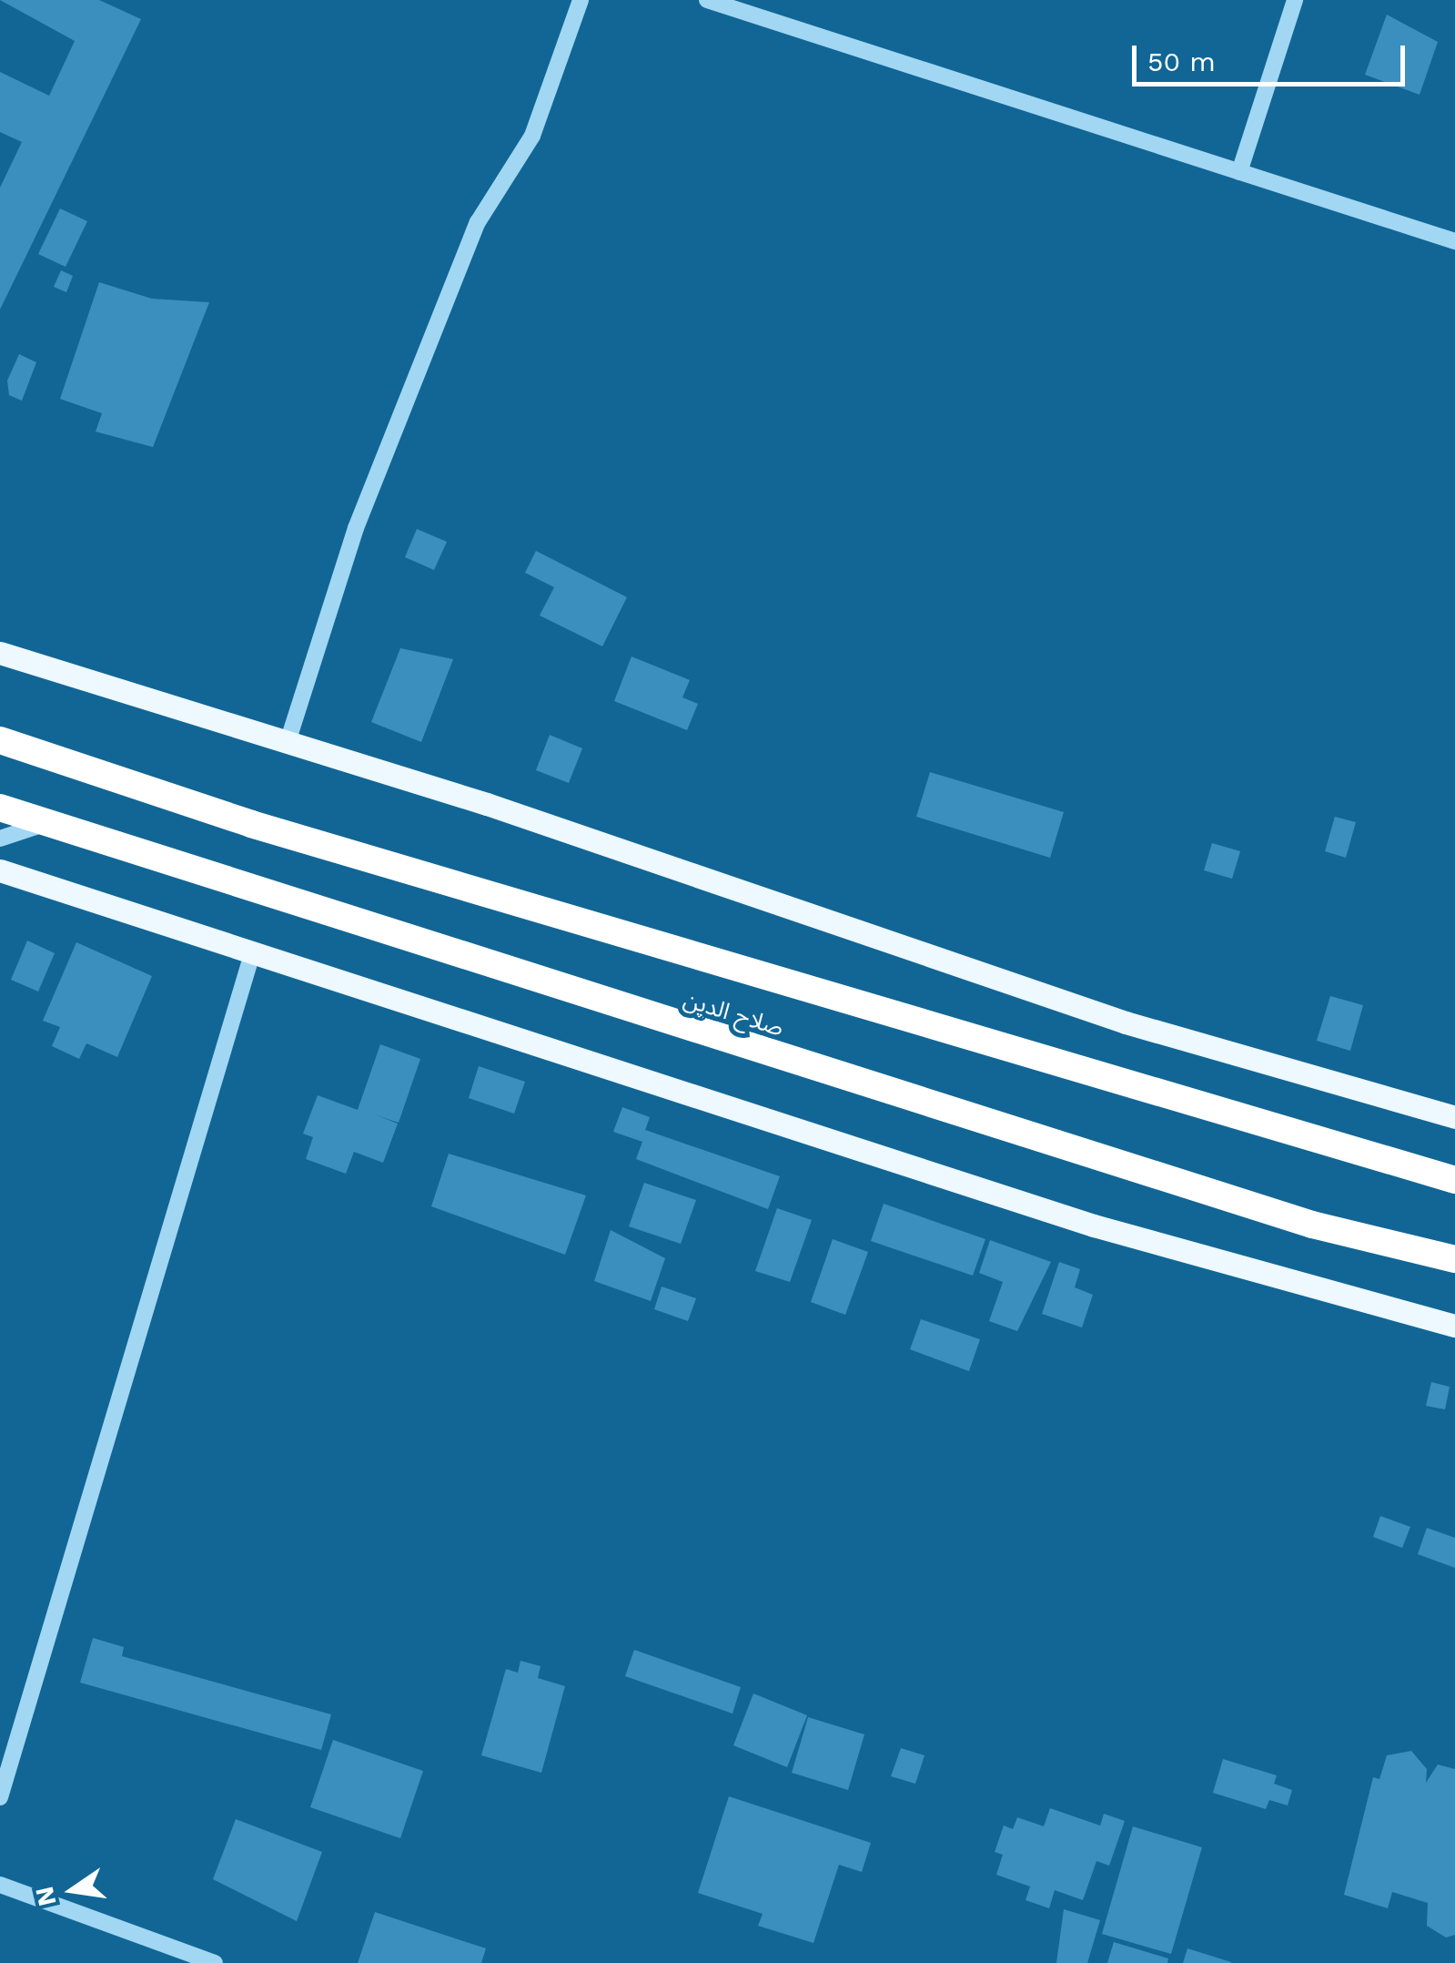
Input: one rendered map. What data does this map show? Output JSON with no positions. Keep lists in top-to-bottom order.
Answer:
{
  "streets": {
    "highway": ["صلاح الدين"]
  },
  "scale_bar": "50 m",
  "north": "left"
}
